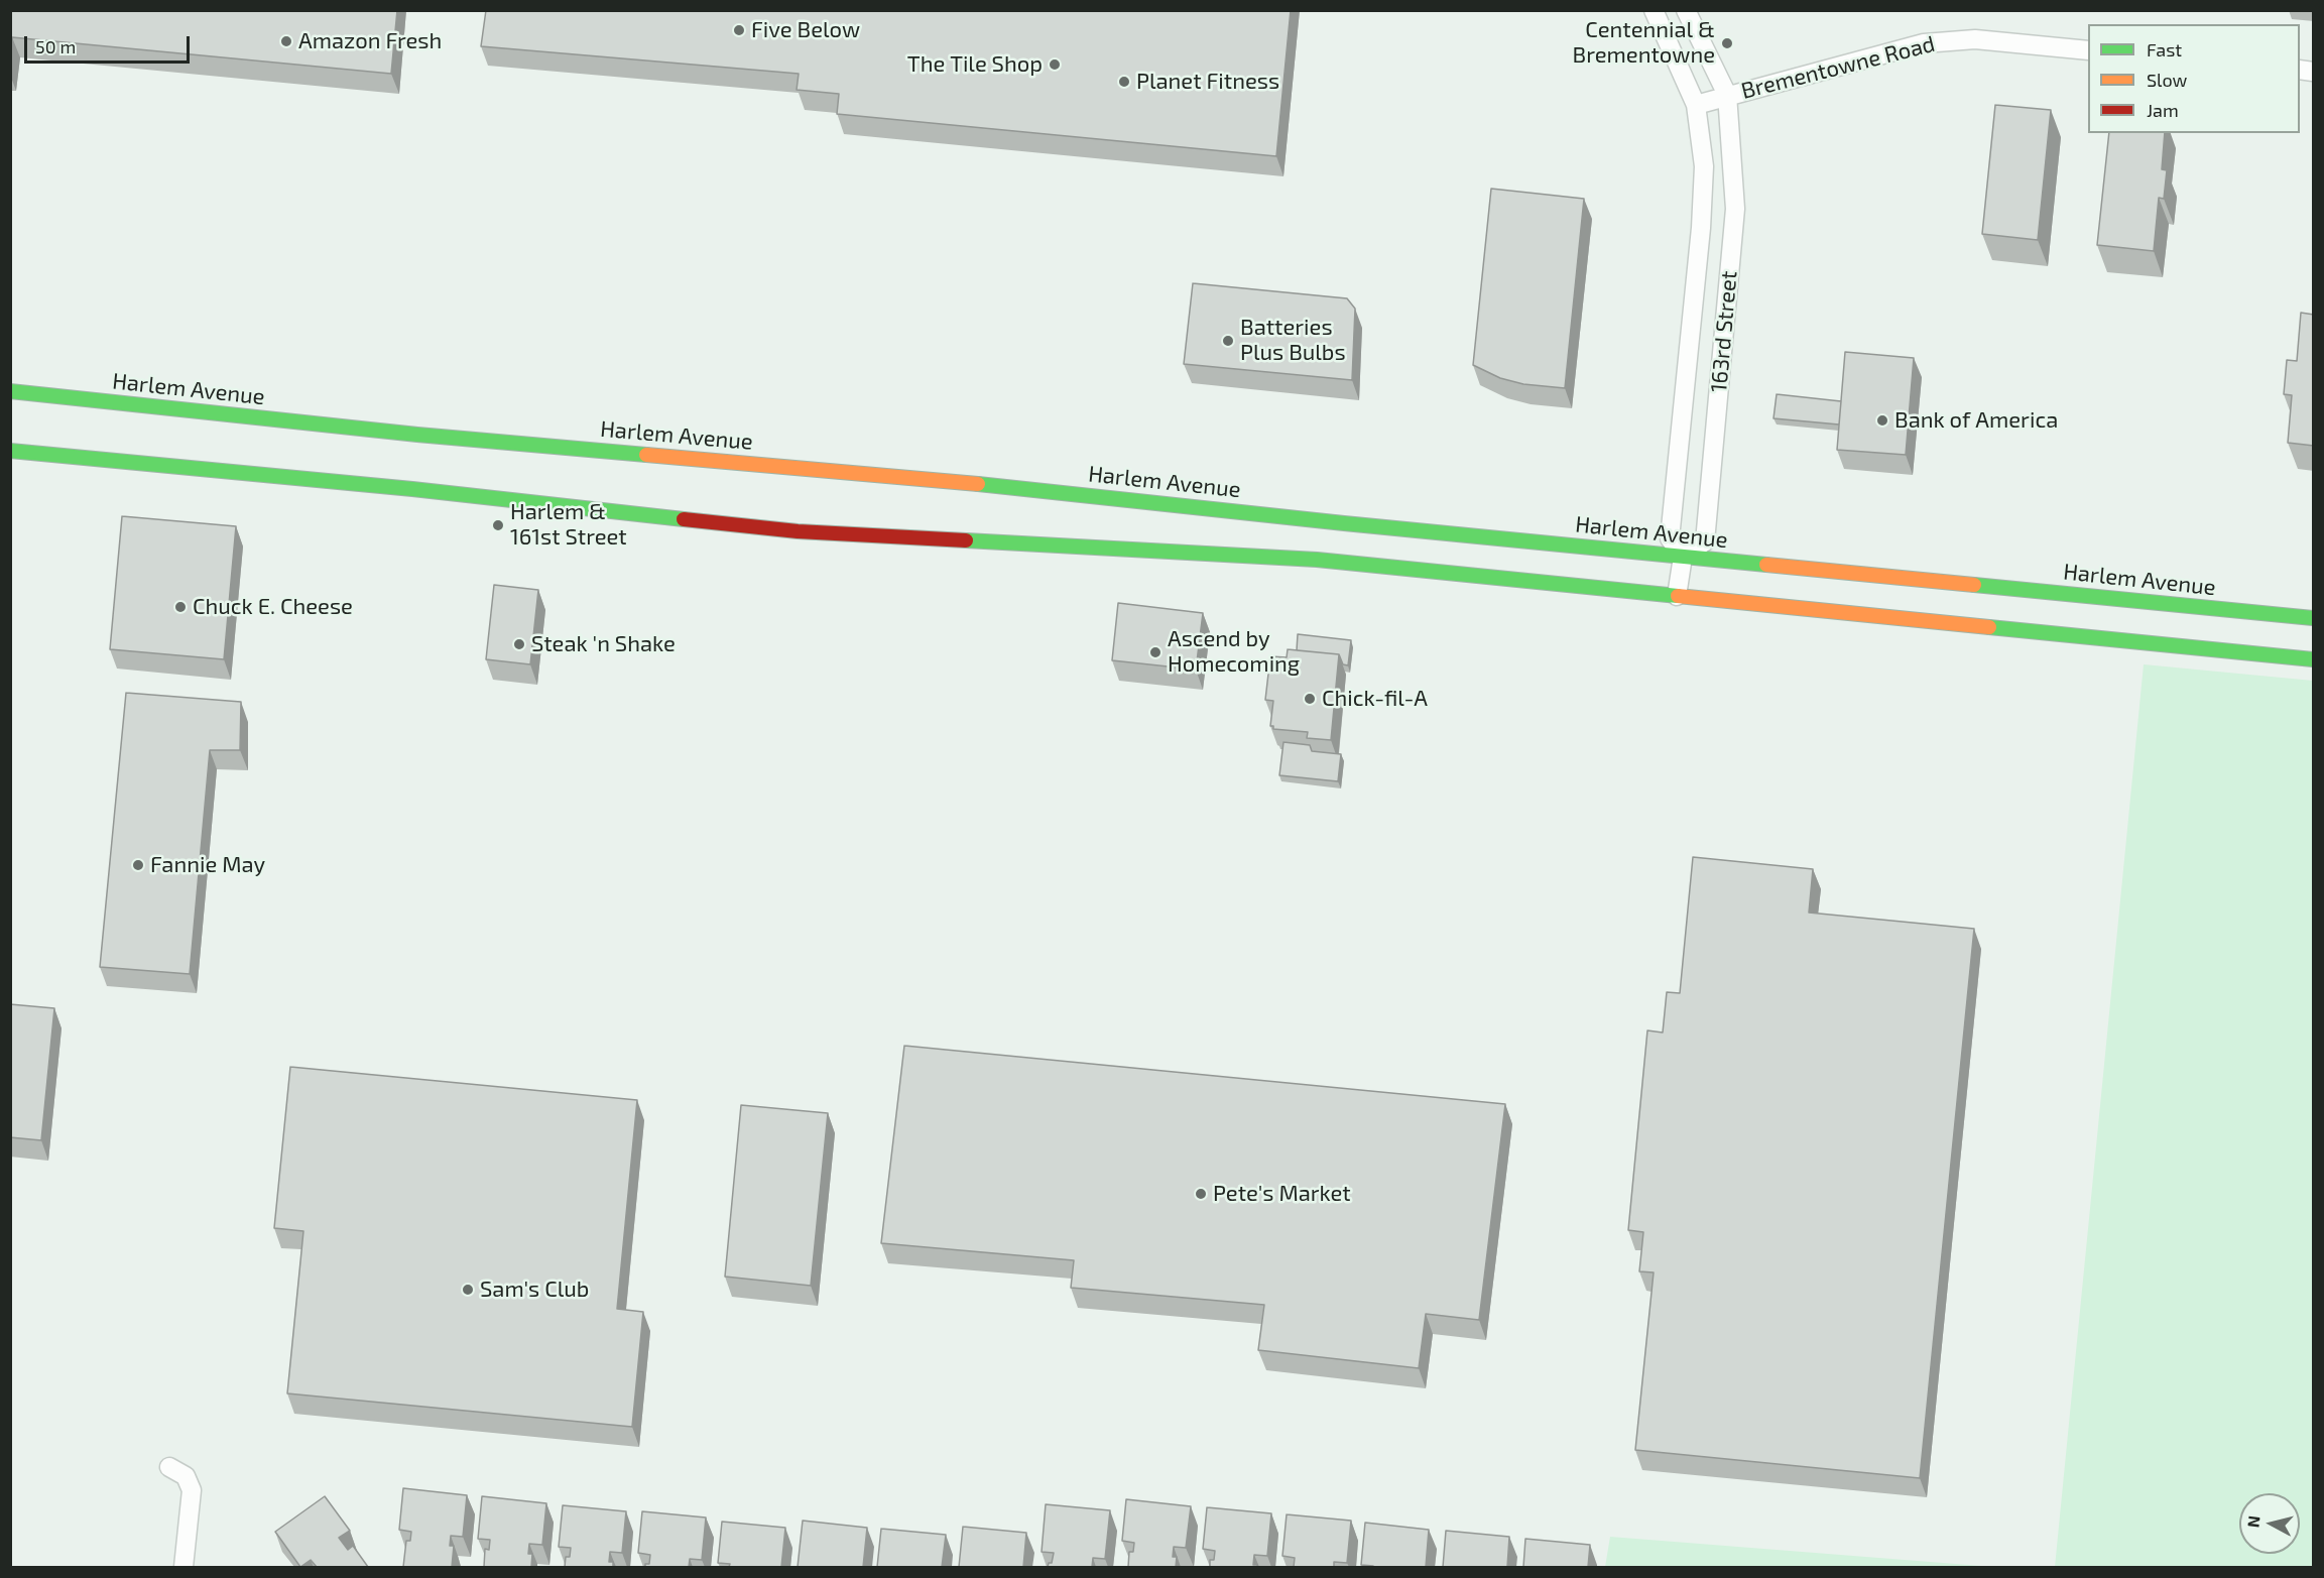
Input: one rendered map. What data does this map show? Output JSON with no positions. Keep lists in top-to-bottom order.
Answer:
{
  "streets": {
    "main road": ["Harlem Avenue"],
    "street": ["Brementowne Road", "163rd Street"]
  },
  "crossings": [
    ["Brementowne Road", "163rd Street"],
    ["163rd Street", "Harlem Avenue"]
  ],
  "places": [
    "Five Below",
    "Amazon Fresh",
    "Centennial & Brementowne",
    "The Tile Shop",
    "Planet Fitness",
    "Batteries Plus Bulbs",
    "Bank of America",
    "Harlem & 161st Street",
    "Chuck E. Cheese",
    "Steak 'n Shake",
    "Ascend by Homecoming",
    "Chick-fil-A",
    "Fannie May",
    "Pete's Market",
    "Sam's Club"
  ],
  "legend": ["Fast", "Slow", "Jam"],
  "scale_bar": "50 m",
  "north": "left"
}
